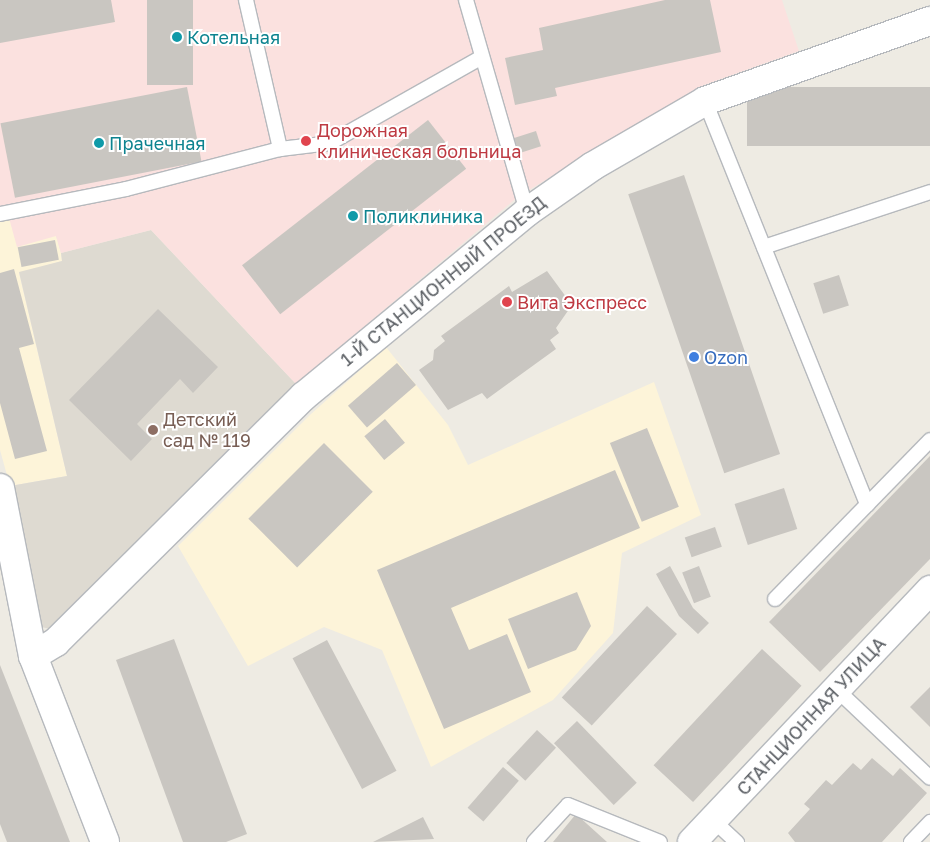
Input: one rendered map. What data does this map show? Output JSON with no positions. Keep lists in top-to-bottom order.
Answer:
{
  "streets": {
    "street": ["1-Й СТАНЦИОННЫЙ ПРОЕЗД", "СТАНЦИОННАЯ УЛИЦА"]
  },
  "places": [
    "Котельная",
    "Дорожная клиническая больница",
    "Прачечная",
    "Поликлиника",
    "Вита Экспресс",
    "Ozon",
    "Детский сад № 119"
  ]
}
